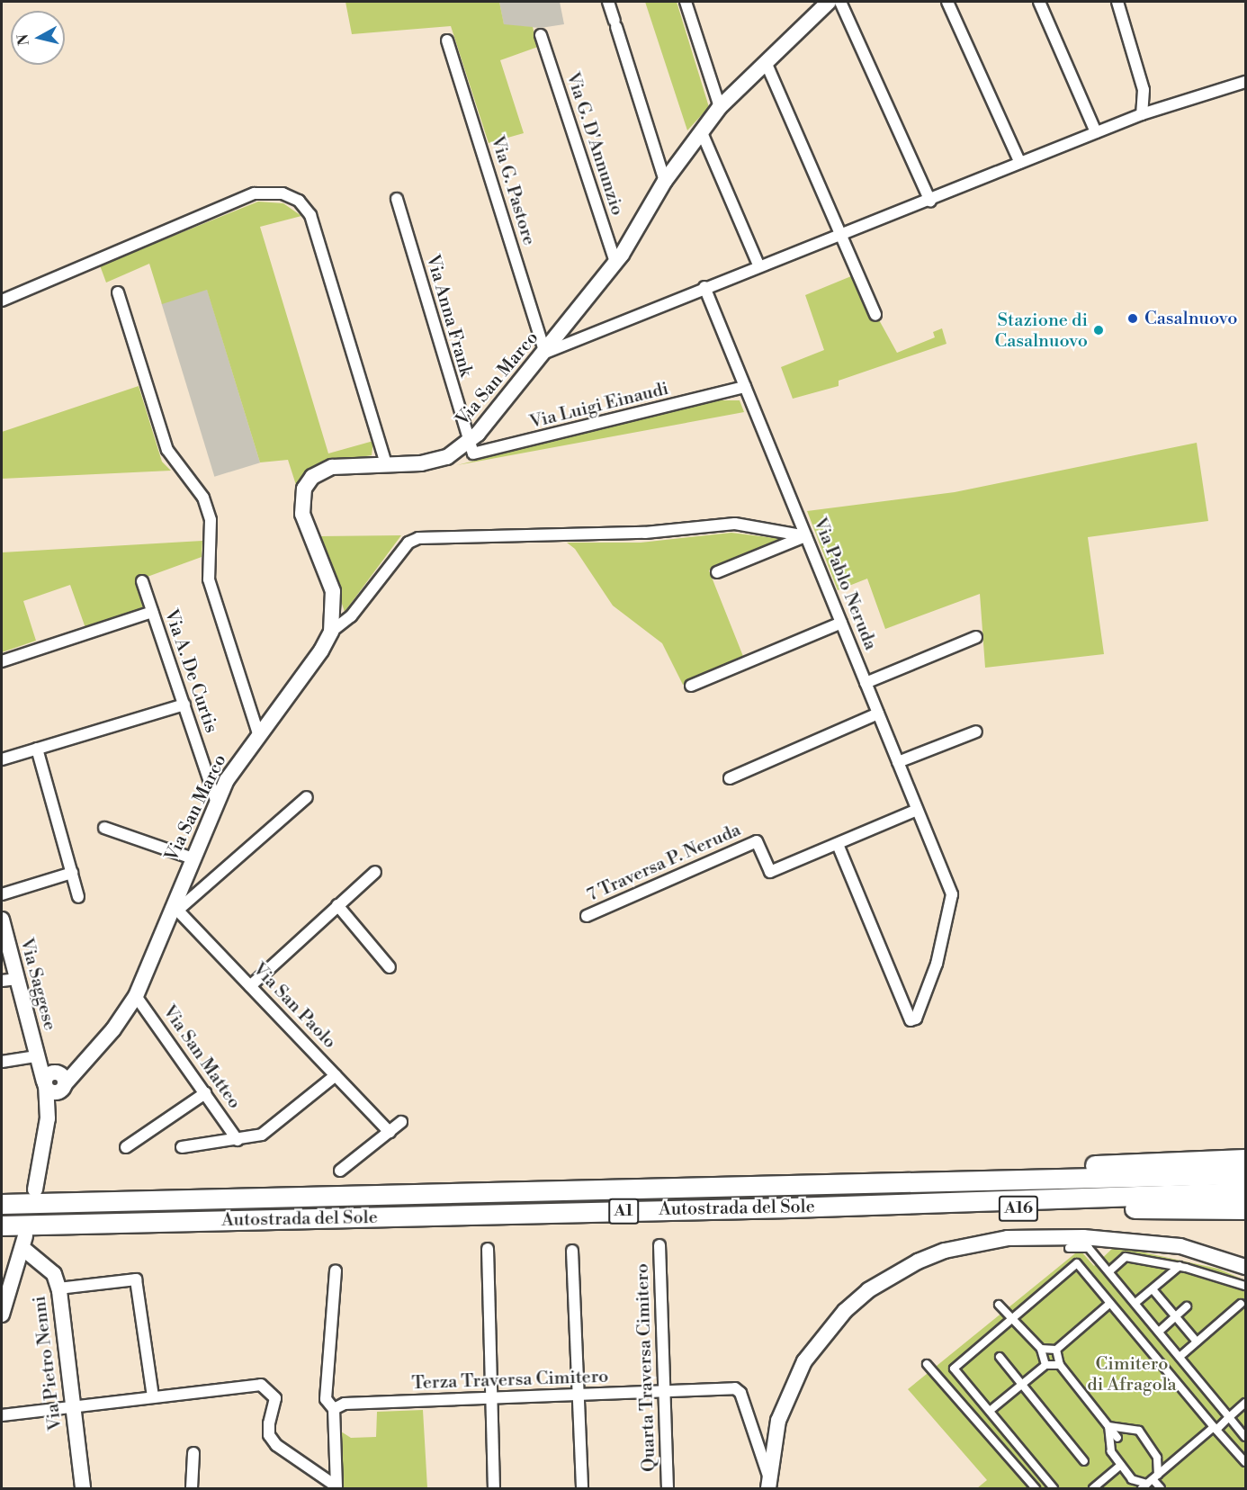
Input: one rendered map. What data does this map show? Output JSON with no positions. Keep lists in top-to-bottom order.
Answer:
{
  "streets": {
    "highway": ["Autostrada del Sole", "A16", "A1"],
    "main road": ["Via San Marco", "Via Saggese", "Via Pietro Nenni"],
    "street": [
      "Via G. D'Annunzio",
      "Via G. Pastore",
      "Via Anna Frank",
      "Via Luigi Einaudi",
      "Via Pablo Neruda",
      "Via A. De Curtis",
      "7 Traversa P. Neruda",
      "Via San Paolo",
      "Via San Matteo",
      "Quarta Traversa Cimitero",
      "Terza Traversa Cimitero"
    ]
  },
  "crossings": [
    ["Via G. D'Annunzio", "Via San Marco"],
    ["Via G. Pastore", "Via San Marco"],
    ["Via Anna Frank", "Via San Marco"],
    ["Via Anna Frank", "Via Luigi Einaudi"],
    ["Via San Marco", "Via Luigi Einaudi"],
    ["Via San Marco", "Via A. De Curtis"],
    ["Via San Marco", "Via Saggese"],
    ["Via San Marco", "Via San Paolo"],
    ["Via San Marco", "Via San Matteo"],
    ["Via Luigi Einaudi", "Via Pablo Neruda"],
    ["Via Pablo Neruda", "7 Traversa P. Neruda"],
    ["Autostrada del Sole", "A16"],
    ["Quarta Traversa Cimitero", "Terza Traversa Cimitero"]
  ],
  "parks": ["Cimitero di Afragola"],
  "places": ["Casalnuovo", "Stazione di Casalnuovo"],
  "north": "left"
}
